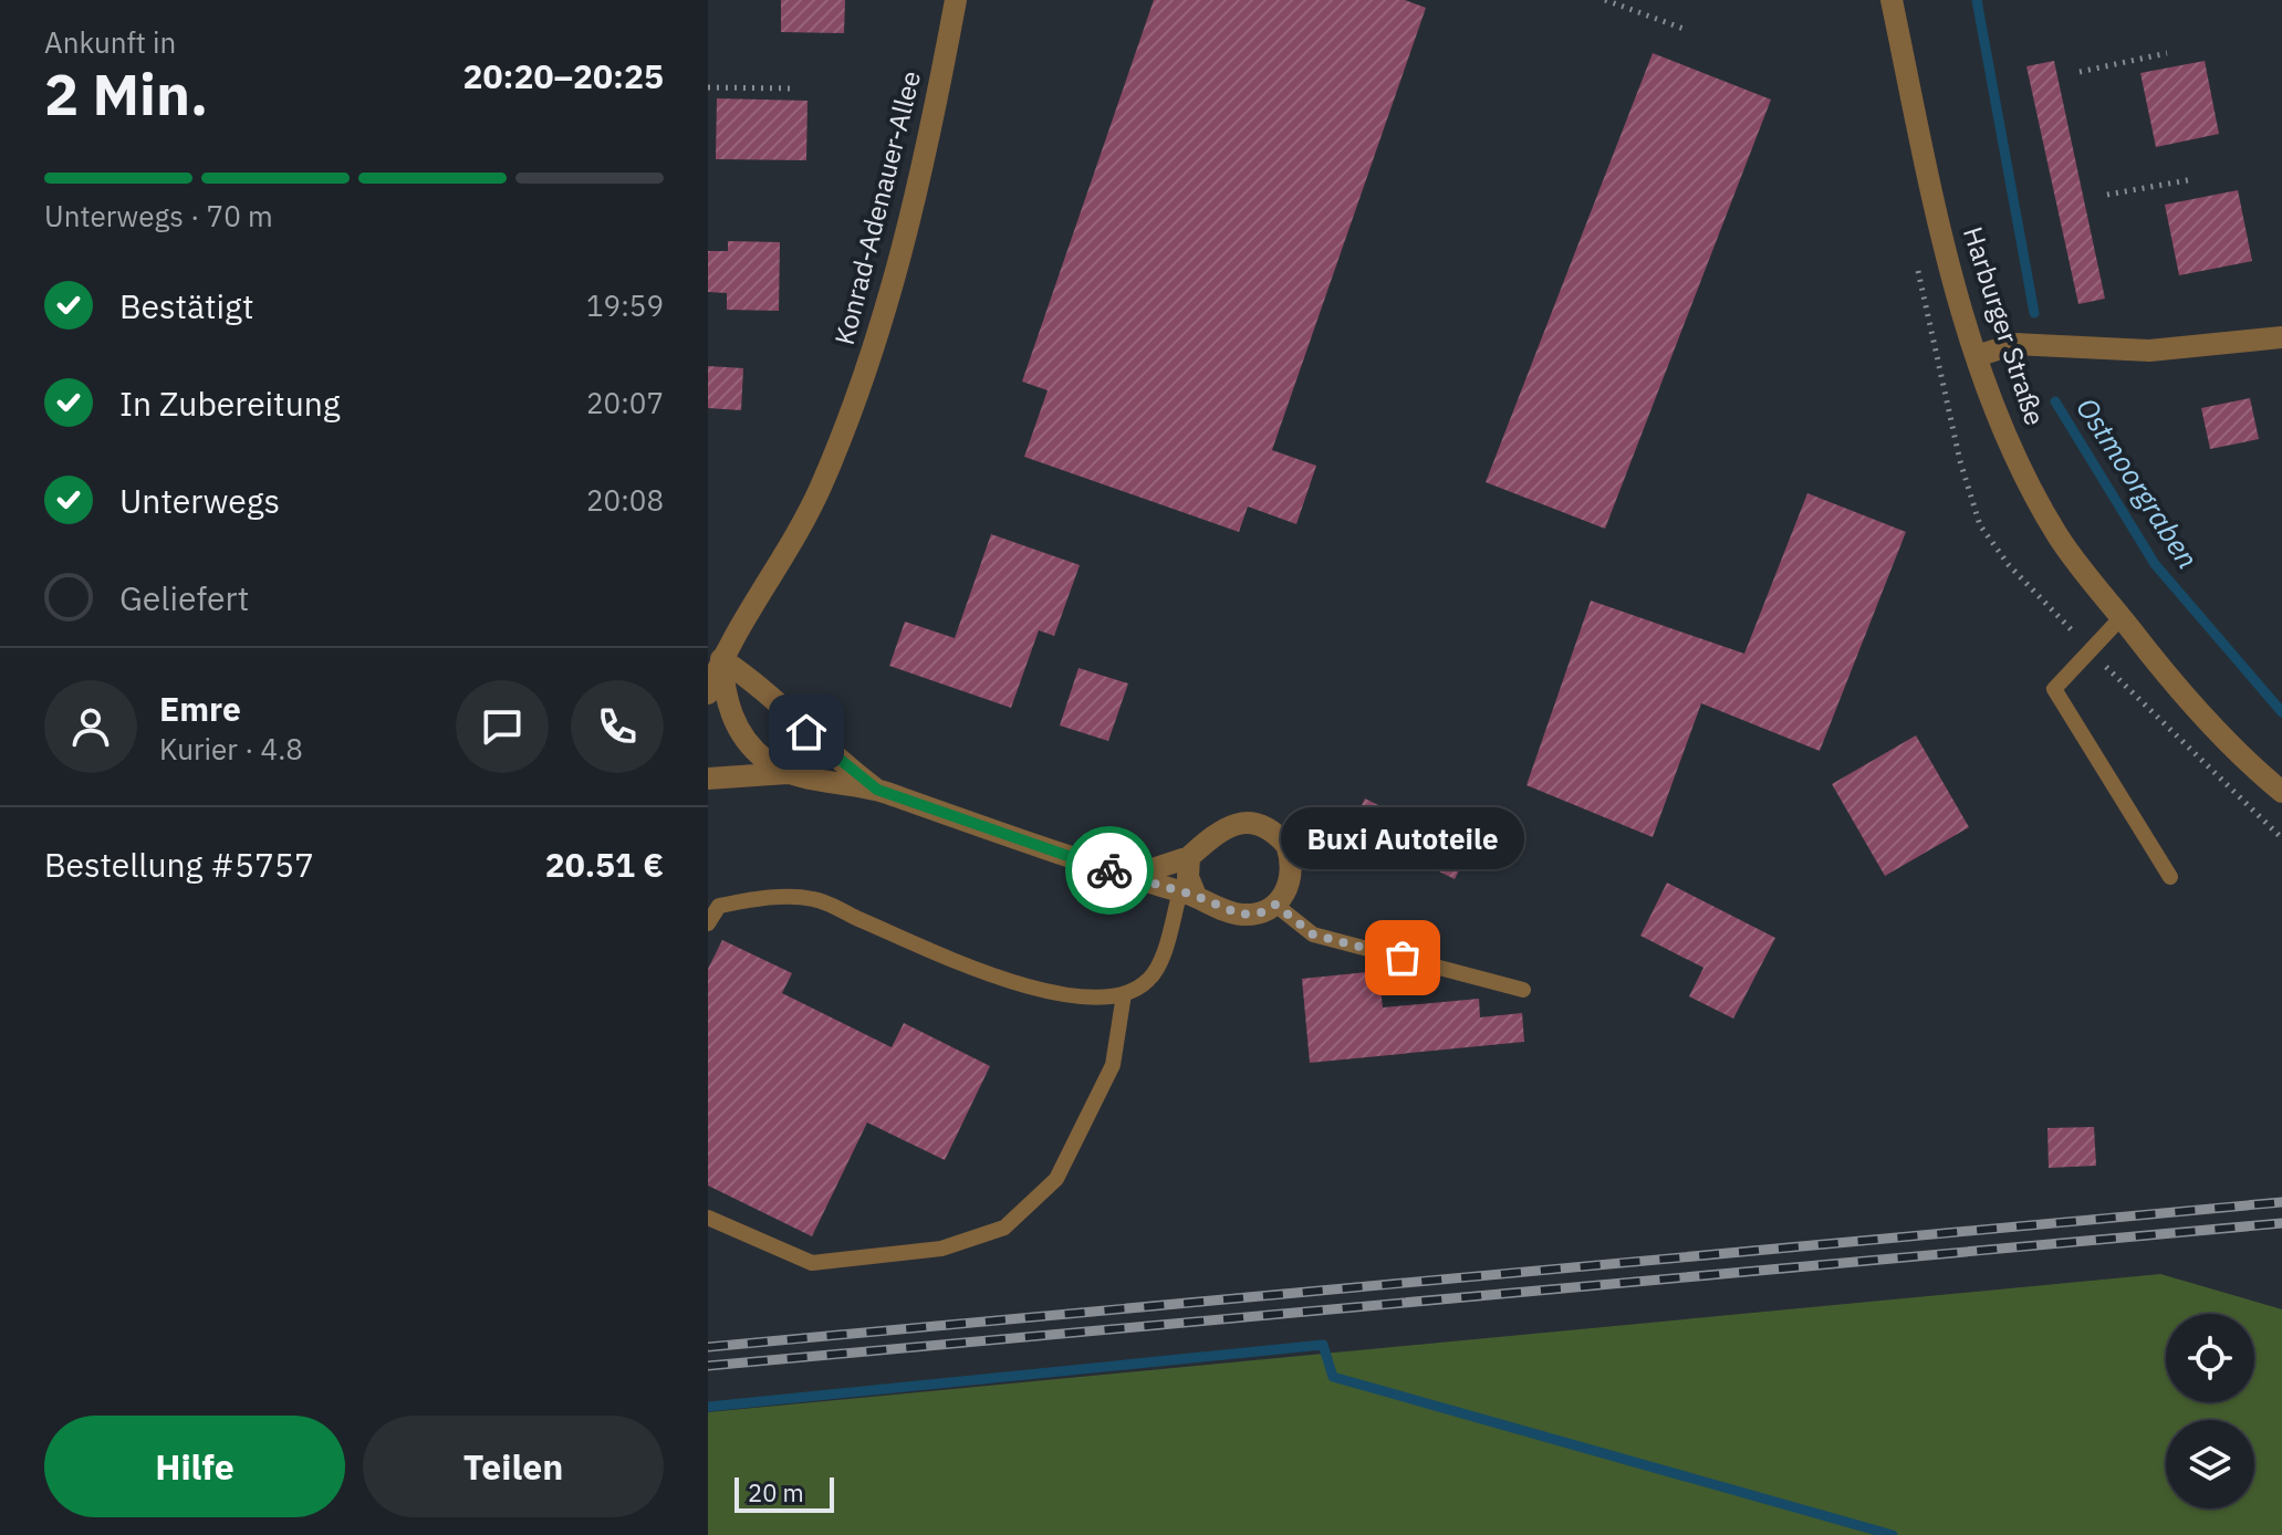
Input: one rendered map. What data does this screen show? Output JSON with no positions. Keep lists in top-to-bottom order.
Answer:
{
  "streets": {
    "street": ["Konrad-Adenauer-Allee", "Harburger Straße"]
  },
  "water": ["Ostmoorgraben"],
  "places": ["Buxi Autoteile"],
  "scale_bar": "20 m",
  "page": {
    "heading": ["2 Min.", "Ankunft in", "20:20–20:25"],
    "panel": [
      "Emre",
      "Kurier · 4.8",
      "Bestellung #5757",
      "20.51 €"
    ],
    "bar": "Unterwegs · 70 m",
    "list": [
      ["Bestätigt", "19:59"],
      ["In Zubereitung", "20:07"],
      ["Unterwegs", "20:08"],
      "Geliefert"
    ],
    "bubble": "Buxi Autoteile",
    "buttons": ["Hilfe", "Teilen"],
    "scale": "20 m"
  }
}
